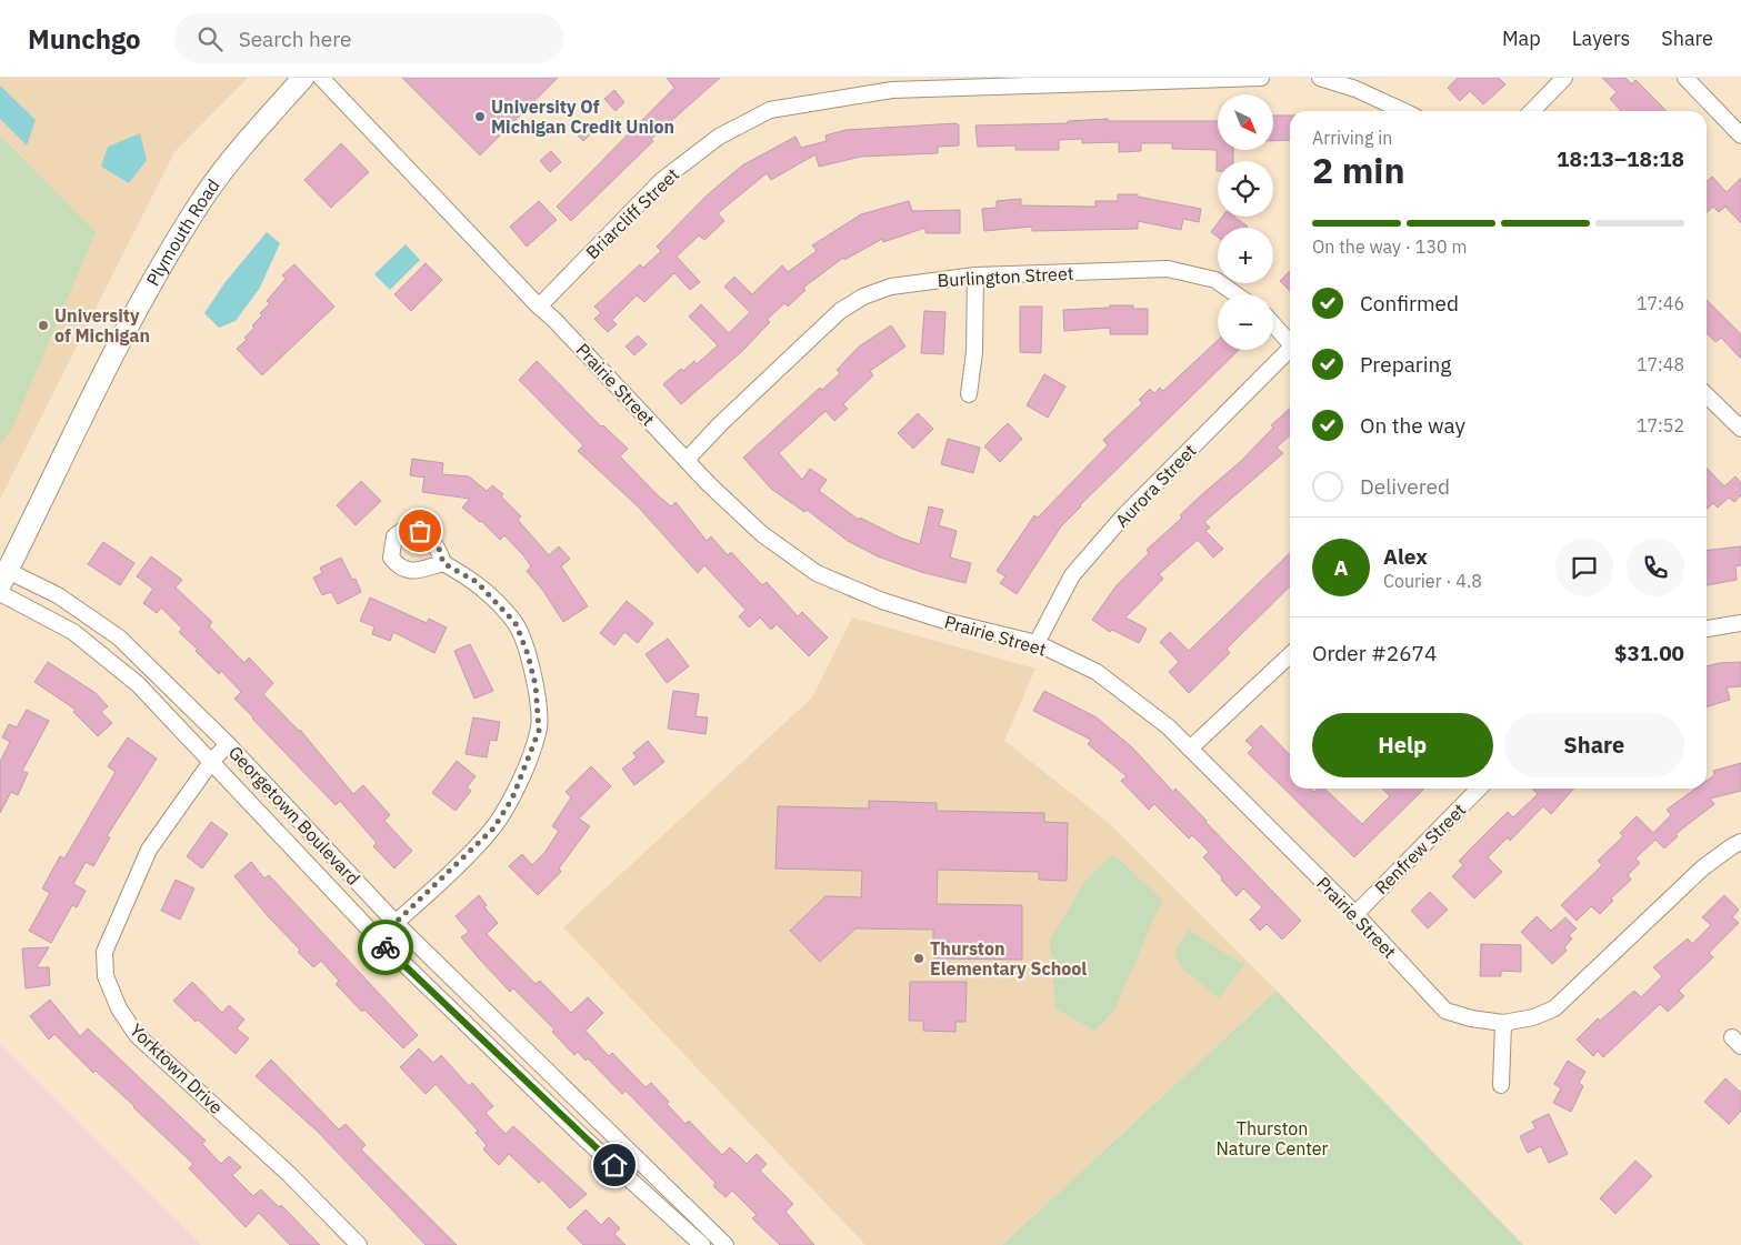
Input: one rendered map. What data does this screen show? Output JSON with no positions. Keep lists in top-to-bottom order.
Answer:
{
  "streets": {
    "main road": ["Plymouth Road"],
    "street": [
      "Briarcliff Street",
      "Burlington Street",
      "Prairie Street",
      "Aurora Street",
      "Georgetown Boulevard",
      "Renfrew Street",
      "Yorktown Drive"
    ]
  },
  "crossings": [
    ["Briarcliff Street", "Prairie Street"],
    ["Plymouth Road", "Georgetown Boulevard"],
    ["Burlington Street", "Prairie Street"],
    ["Prairie Street", "Aurora Street"],
    ["Prairie Street", "Renfrew Street"],
    ["Georgetown Boulevard", "Yorktown Drive"]
  ],
  "parks": ["Thurston Nature Center"],
  "places": ["University Of Michigan Credit Union", "University of Michigan", "Thurston Elementary School"],
  "north": "bottom right",
  "page": {
    "header": "Munchgo",
    "search": "Search here",
    "nav": ["Map", "Layers", "Share"],
    "map_buttons": ["+", "−"],
    "heading": ["2 min", "Arriving in", "18:13–18:18"],
    "panel": [
      "Alex",
      "Courier · 4.8",
      "Order #2674",
      "$31.00"
    ],
    "bar": "On the way · 130 m",
    "list": [
      ["Confirmed", "17:46"],
      ["Preparing", "17:48"],
      ["On the way", "17:52"],
      "Delivered"
    ],
    "round": "A",
    "buttons": ["Help", "Share"]
  }
}
